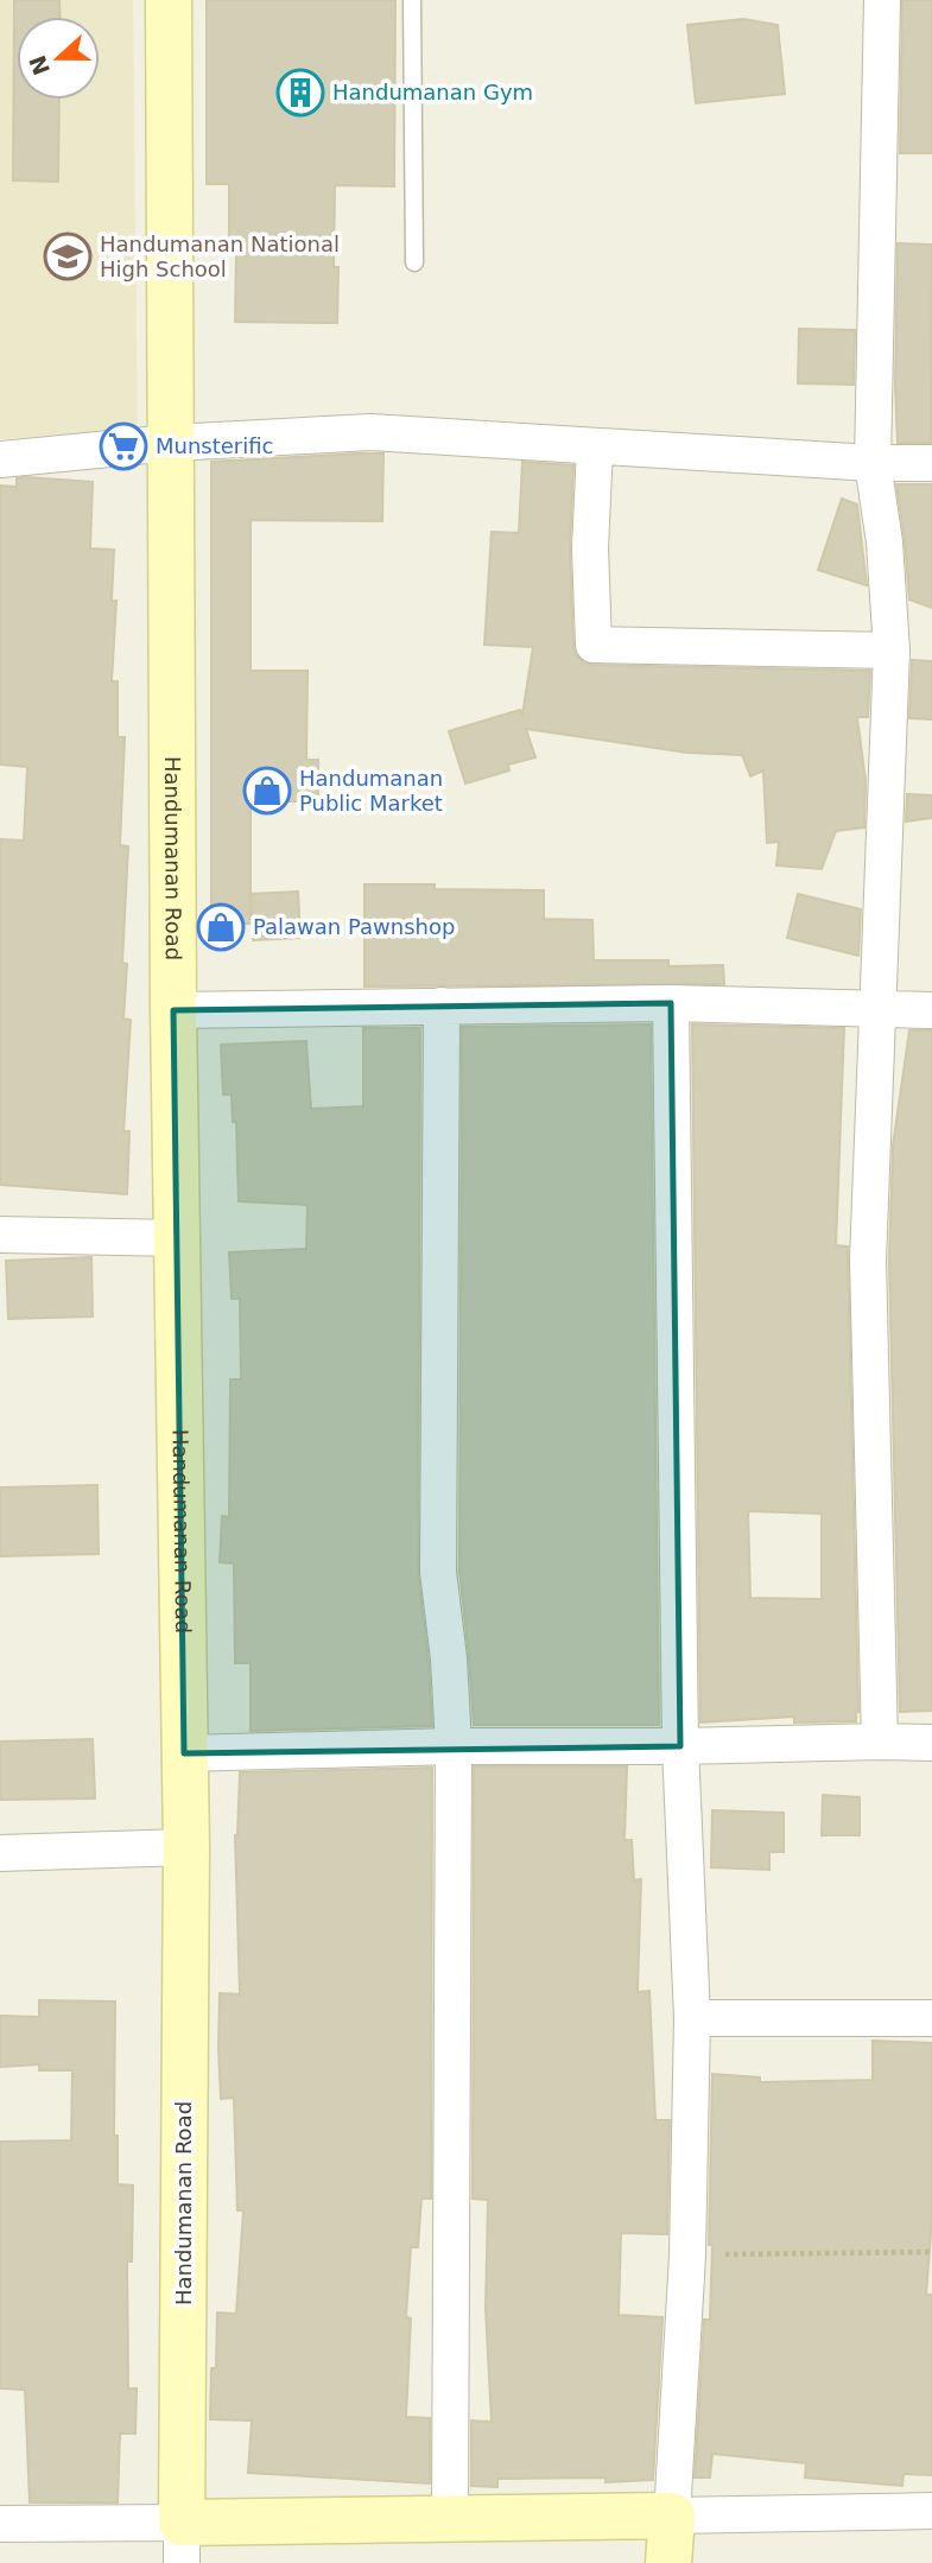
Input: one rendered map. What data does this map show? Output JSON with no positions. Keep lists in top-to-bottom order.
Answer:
{
  "streets": {
    "street": ["Handumanan Road"]
  },
  "places": {
    "building": ["Handumanan Gym"],
    "school or university": ["Handumanan National High School"],
    "supermarket": ["Munsterific"],
    "shop": ["Handumanan Public Market", "Palawan Pawnshop"]
  },
  "north": "left"
}
